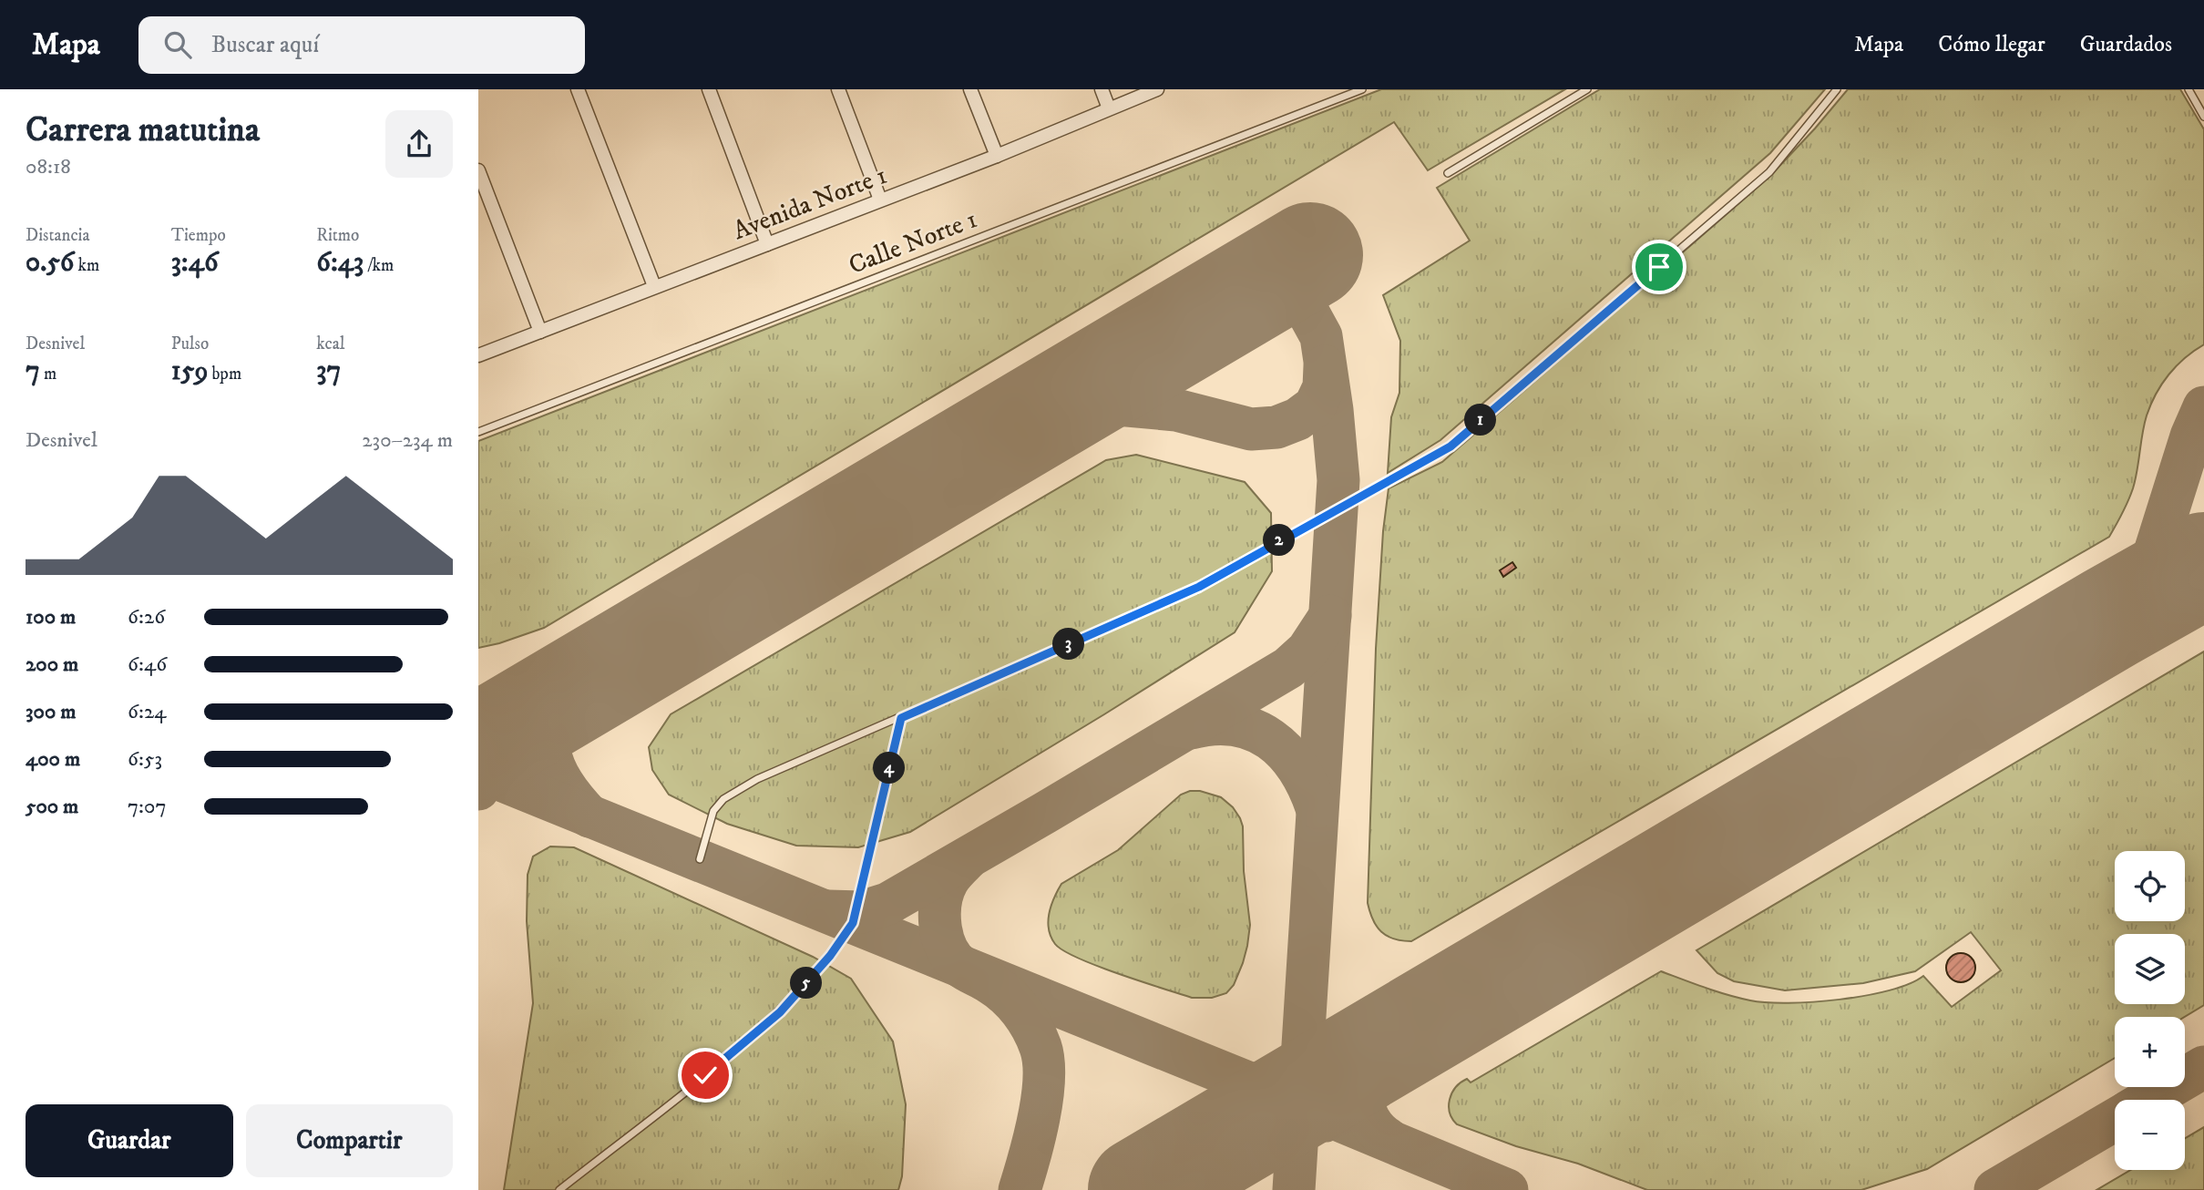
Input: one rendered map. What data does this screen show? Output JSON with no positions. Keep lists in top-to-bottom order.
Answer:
{
  "streets": {
    "street": ["Avenida Norte 1"],
    "lane": ["Calle Norte 1"]
  },
  "page": {
    "header": "Mapa",
    "search": "Buscar aquí",
    "nav": ["Mapa", "Cómo llegar", "Guardados"],
    "heading": ["Carrera matutina", "08:18"],
    "stats": [
      ["Distancia", "0.56 km"],
      ["Tiempo", "3:46"],
      ["Ritmo", "6:43 /km"],
      ["Desnivel", "7 m"],
      ["Pulso", "159 bpm"],
      ["kcal", "37"]
    ],
    "pins": [
      "1",
      "2",
      "3",
      "4",
      "5"
    ],
    "chart": ["Desnivel", "230–234 m"],
    "list": [
      {
        "name": "100 m",
        "note": "6:26"
      },
      {
        "name": "200 m",
        "note": "6:46"
      },
      {
        "name": "300 m",
        "note": "6:24"
      },
      {
        "name": "400 m",
        "note": "6:53"
      },
      {
        "name": "500 m",
        "note": "7:07"
      }
    ],
    "map_buttons": ["+", "−"],
    "buttons": ["Guardar", "Compartir"]
  }
}
